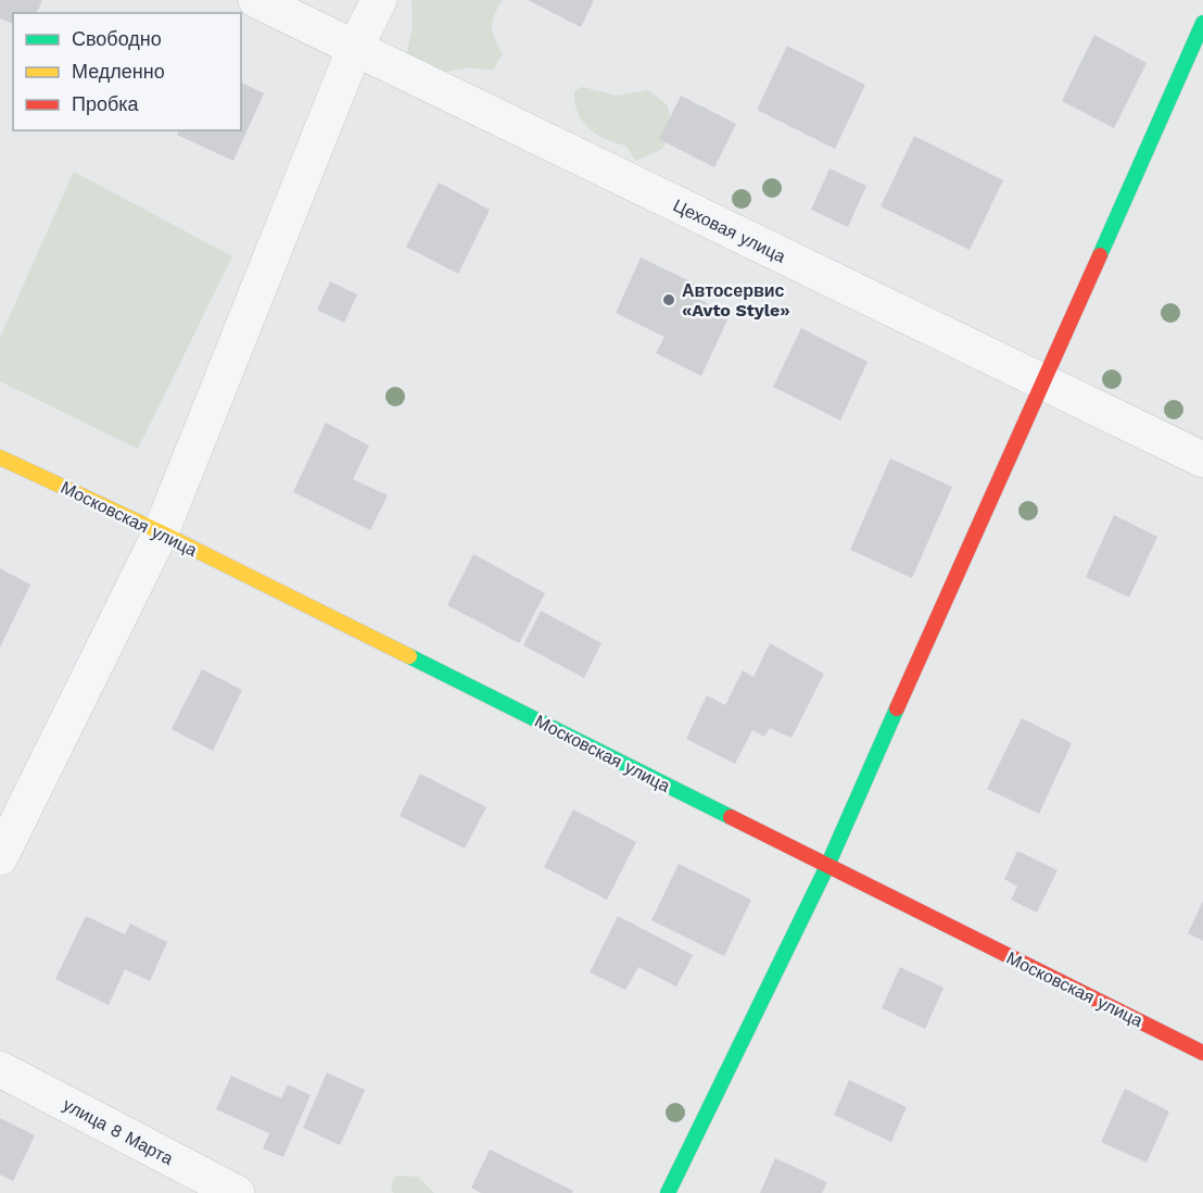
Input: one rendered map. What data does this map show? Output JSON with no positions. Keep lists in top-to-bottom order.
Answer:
{
  "streets": {
    "street": ["Цеховая улица", "Московская улица", "улица 8 Марта"]
  },
  "places": ["Автосервис «Avto Style»"],
  "legend": ["Свободно", "Медленно", "Пробка"]
}
